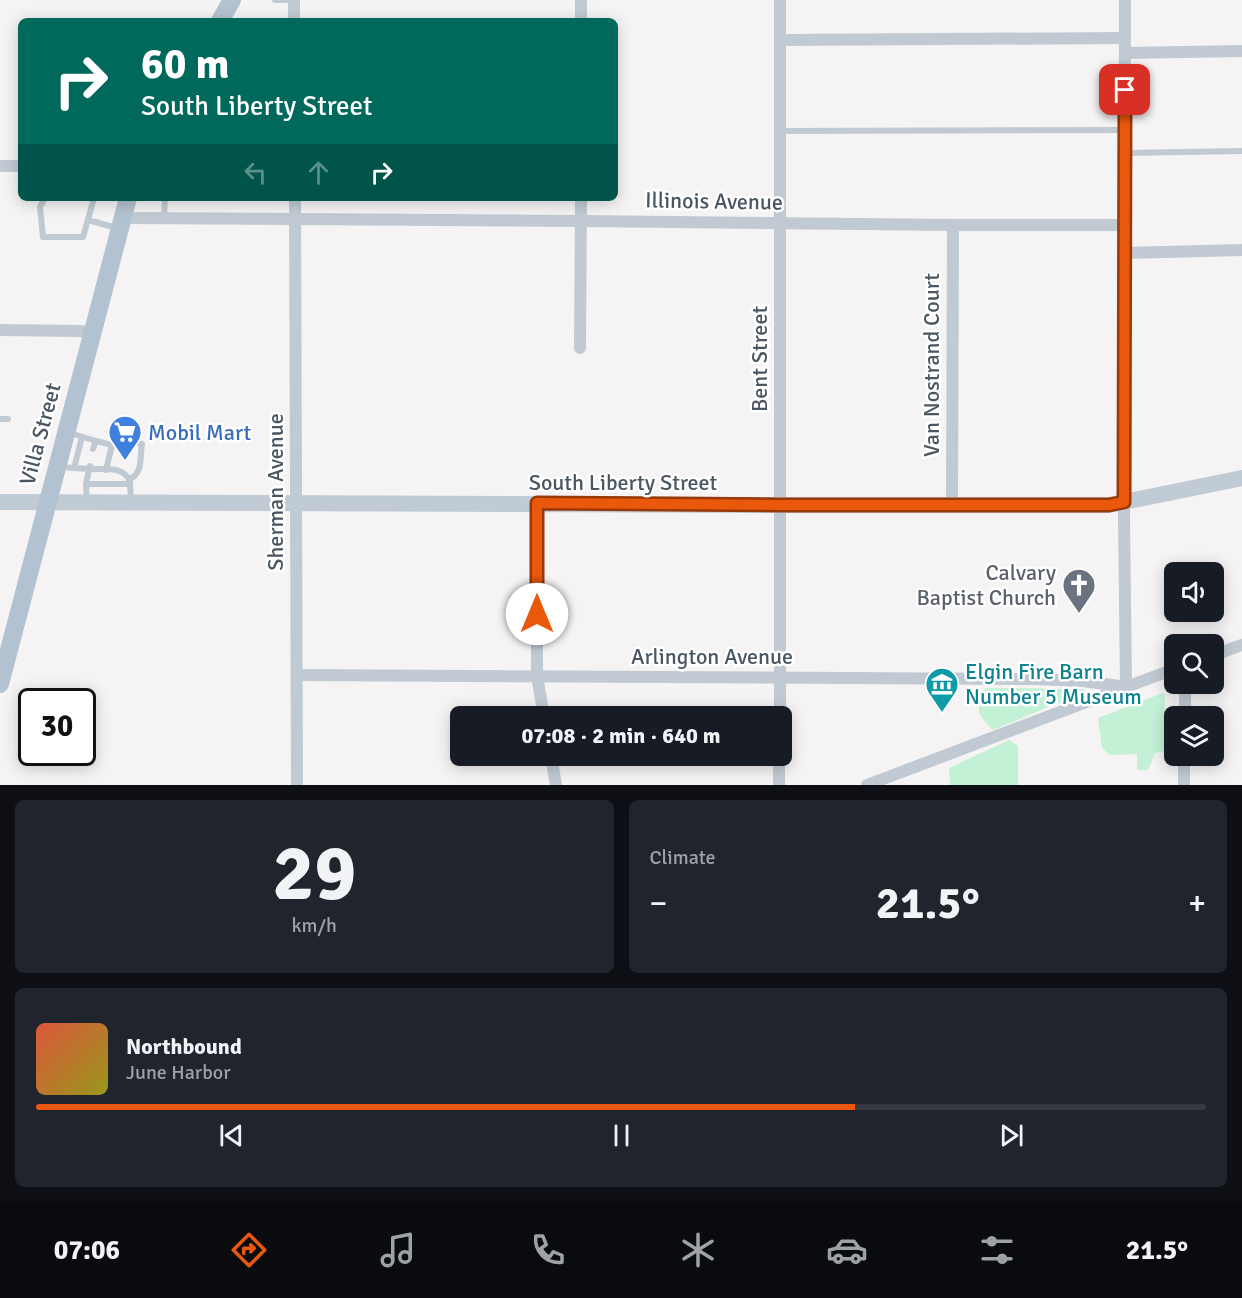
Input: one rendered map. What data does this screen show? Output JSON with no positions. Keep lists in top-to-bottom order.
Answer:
{
  "streets": {
    "main road": ["Villa Street", "South Liberty Street"],
    "street": [
      "Illinois Avenue",
      "Bent Street",
      "Van Nostrand Court",
      "Sherman Avenue",
      "Arlington Avenue"
    ]
  },
  "crossings": [
    ["Illinois Avenue", "Bent Street"],
    ["Illinois Avenue", "Van Nostrand Court"],
    ["Illinois Avenue", "Villa Street"],
    ["Illinois Avenue", "Sherman Avenue"],
    ["Bent Street", "South Liberty Street"],
    ["Bent Street", "Arlington Avenue"],
    ["Van Nostrand Court", "South Liberty Street"],
    ["Villa Street", "South Liberty Street"],
    ["South Liberty Street", "Sherman Avenue"],
    ["Sherman Avenue", "Arlington Avenue"]
  ],
  "places": {
    "supermarket": ["Mobil Mart"],
    "church": ["Calvary Baptist Church"],
    "museum": ["Elgin Fire Barn Number 5 Museum"]
  },
  "page": {
    "turn": ["60 m", "South Liberty Street"],
    "limit": "30",
    "trip": "07:08 · 2 min · 640 m",
    "tile": [
      ["29", "km/h"],
      "Climate"
    ],
    "heat": ["−", "21.5°", "+"],
    "song": ["Northbound", "June Harbor"],
    "tabs": ["07:06", "21.5°"]
  }
}
